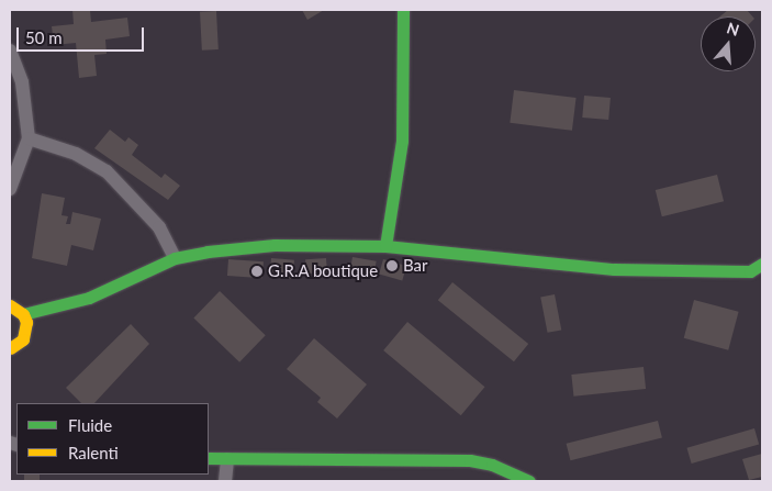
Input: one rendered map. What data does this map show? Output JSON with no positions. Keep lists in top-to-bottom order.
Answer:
{
  "places": ["Bar", "G.R.A boutique"],
  "legend": ["Fluide", "Ralenti"],
  "scale_bar": "50 m",
  "north": "top"
}
